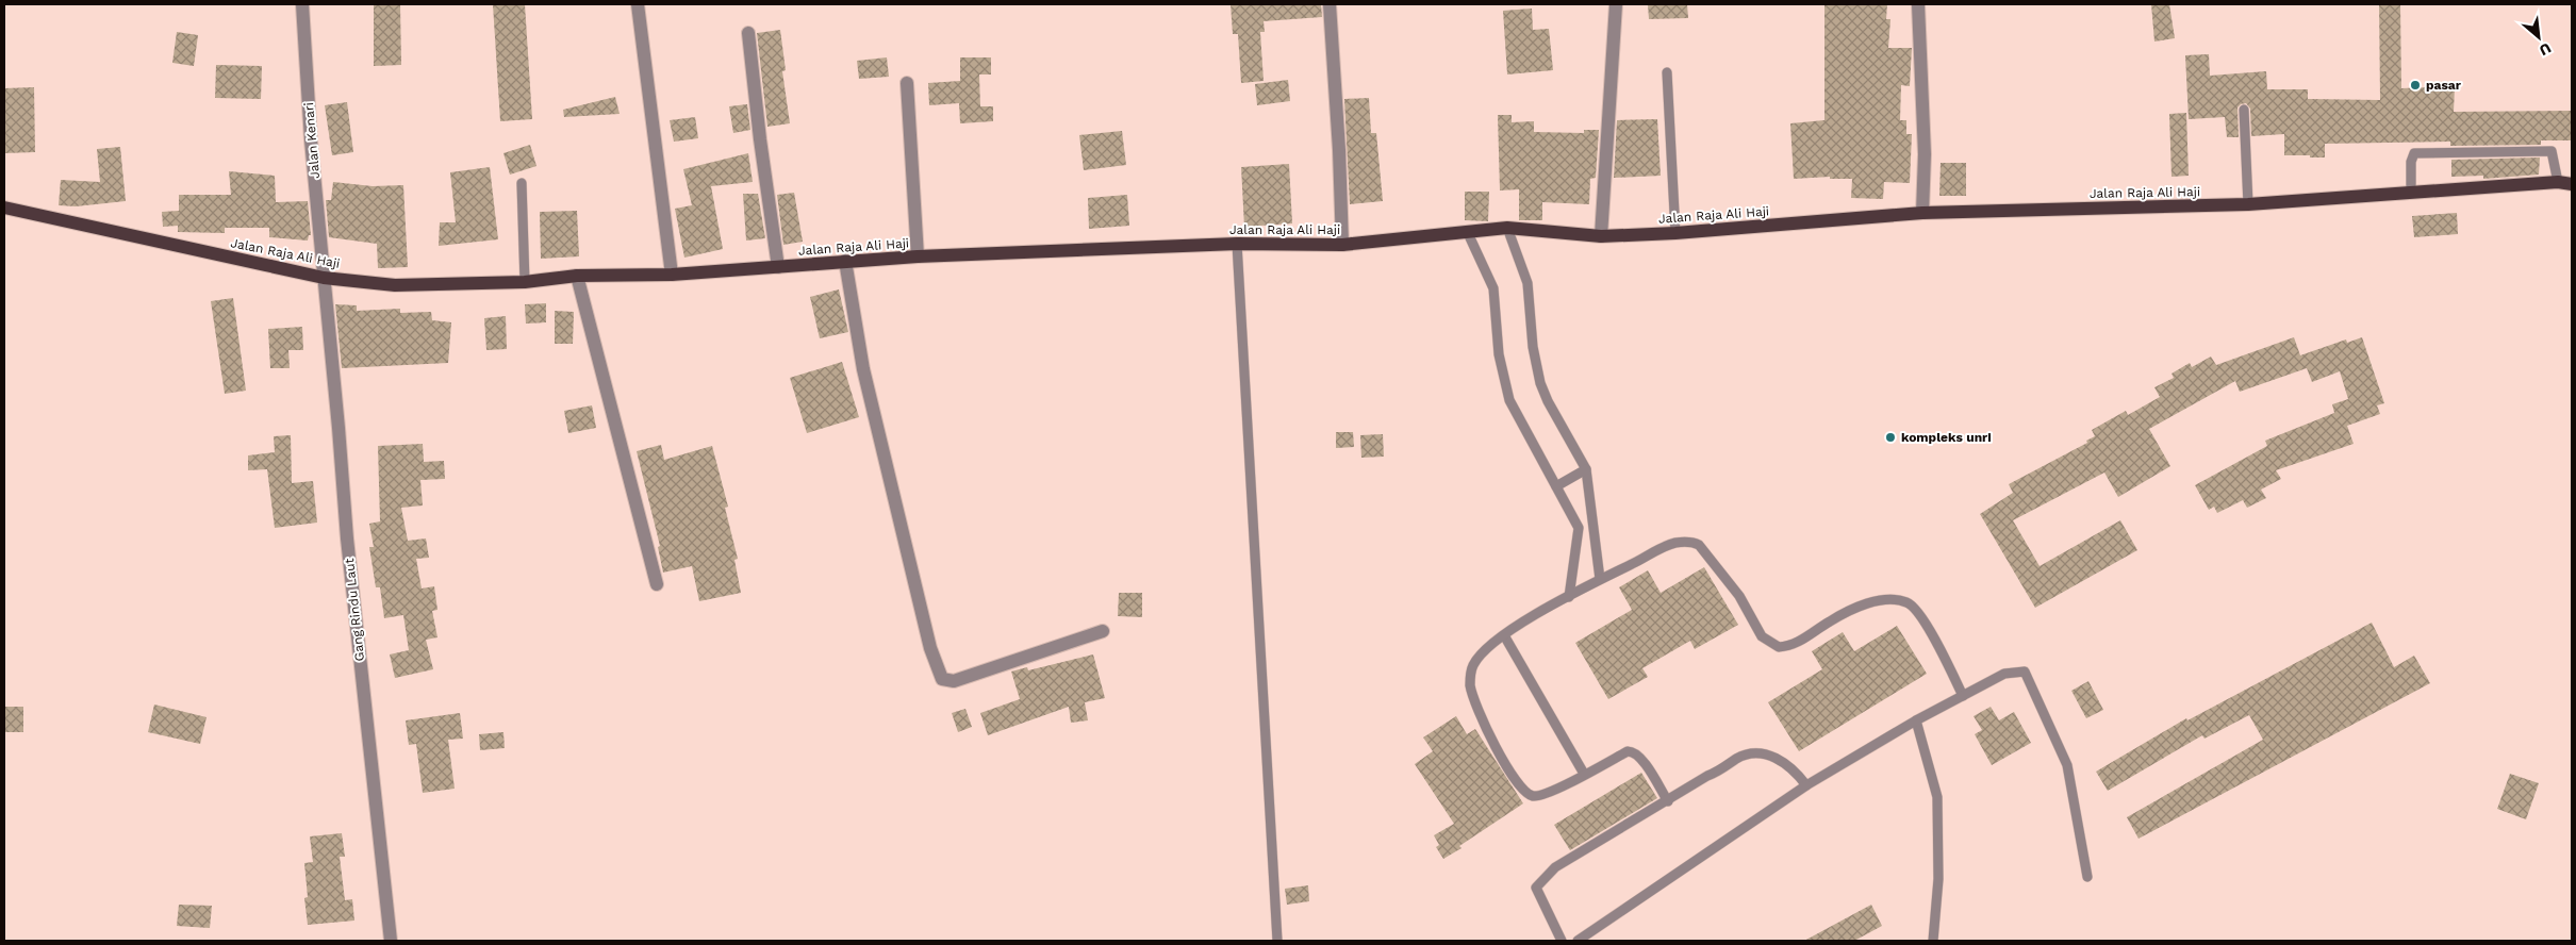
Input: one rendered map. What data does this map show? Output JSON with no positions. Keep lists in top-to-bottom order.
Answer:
{
  "streets": {
    "main road": ["Jalan Raja Ali Haji"],
    "street": ["Jalan Kenari", "Gang Rindu Laut"]
  },
  "crossings": [
    ["Jalan Kenari", "Jalan Raja Ali Haji"],
    ["Jalan Kenari", "Gang Rindu Laut"],
    ["Jalan Raja Ali Haji", "Gang Rindu Laut"]
  ],
  "places": ["pasar", "kompleks unri"],
  "north": "bottom right"
}
